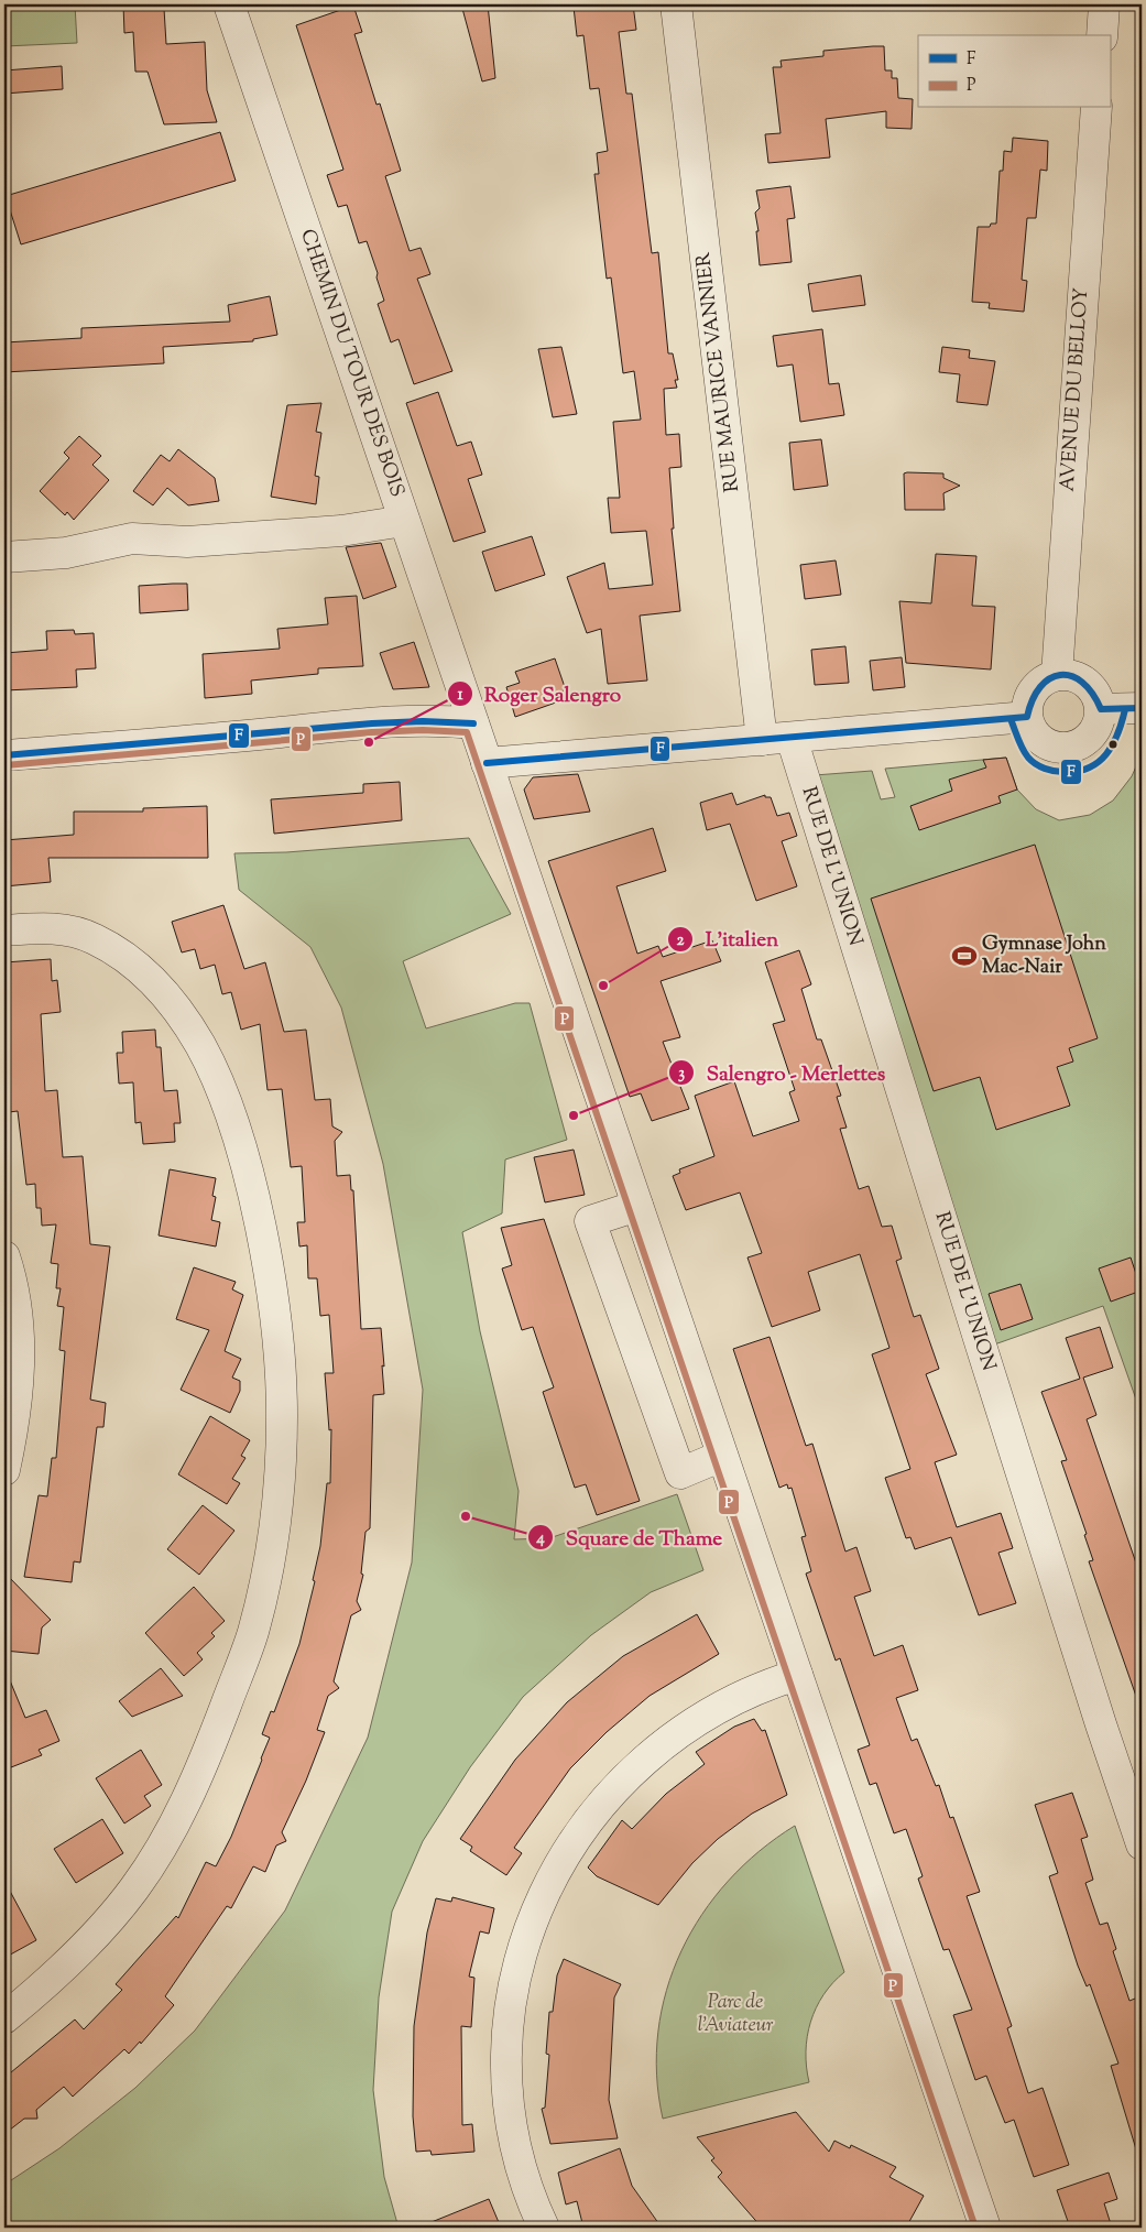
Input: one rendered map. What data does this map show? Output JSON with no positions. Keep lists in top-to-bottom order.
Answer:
{
  "streets": {
    "street": [
      "CHEMIN DU TOUR DES BOIS",
      "RUE MAURICE VANNIER",
      "AVENUE DU BELLOY",
      "RUE DE L'UNION"
    ]
  },
  "crossings": [
    ["RUE MAURICE VANNIER", "RUE DE L'UNION"]
  ],
  "parks": ["Parc de l'Aviateur"],
  "places": {
    "other": [
      "Roger Salengro",
      "L’italien",
      "Salengro - Merlettes",
      "Square de Thame"
    ],
    "sports": ["Gymnase John Mac-Nair"]
  },
  "lines": ["transit line F", "transit line P"],
  "legend": ["F", "P"]
}
